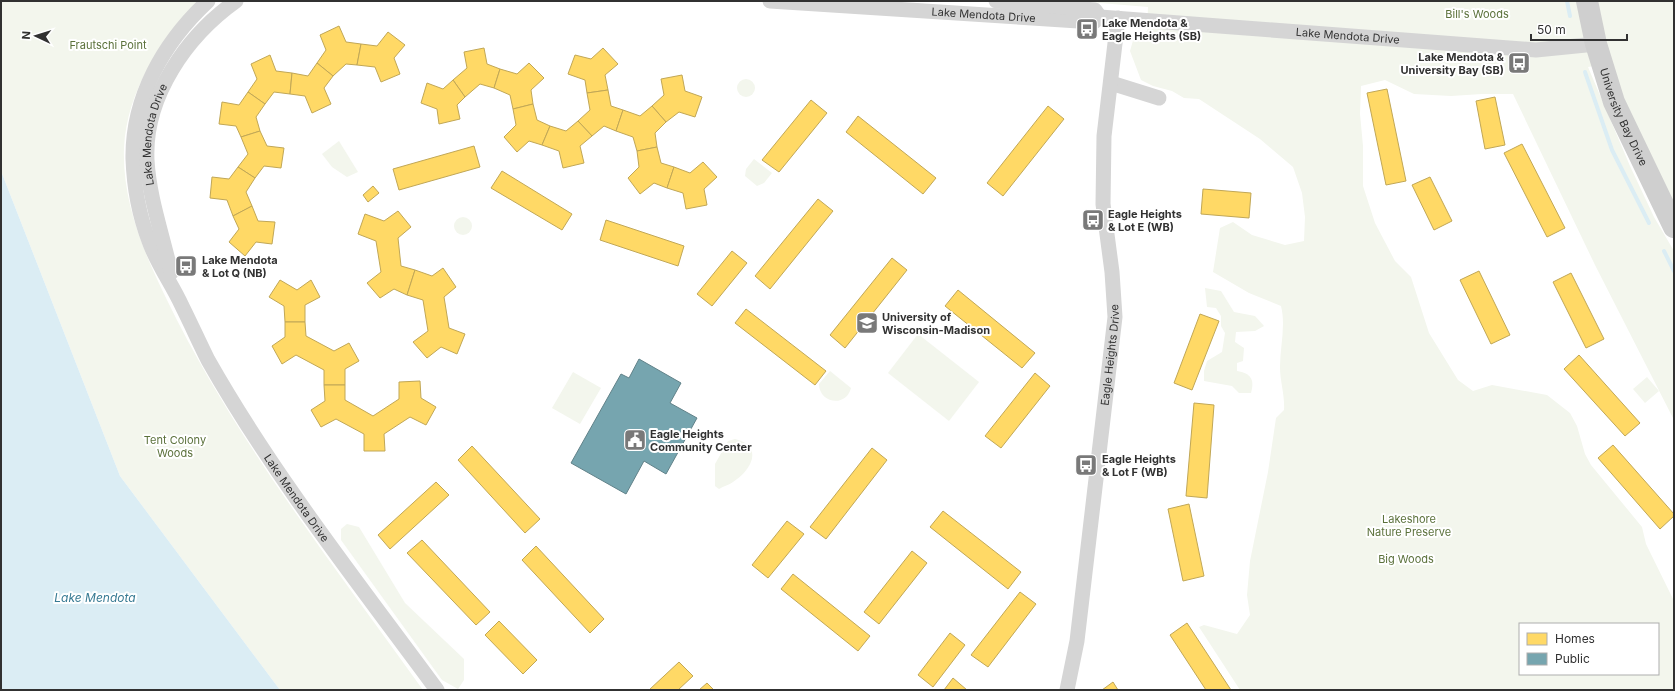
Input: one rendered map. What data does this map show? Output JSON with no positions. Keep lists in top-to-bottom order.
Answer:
{
  "streets": {
    "street": ["Lake Mendota Drive", "University Bay Drive", "Eagle Heights Drive"]
  },
  "crossings": [
    ["Lake Mendota Drive", "University Bay Drive"],
    ["Lake Mendota Drive", "Eagle Heights Drive"]
  ],
  "water": ["Lake Mendota"],
  "parks": [
    "Bill's Woods",
    "Frautschi Point",
    "Tent Colony Woods",
    "Lakeshore Nature Preserve",
    "Big Woods"
  ],
  "places": {
    "bus stop": [
      "Lake Mendota & Eagle Heights (SB)",
      "Lake Mendota & University Bay (SB)",
      "Eagle Heights & Lot E (WB)",
      "Lake Mendota & Lot Q (NB)",
      "Eagle Heights & Lot F (WB)"
    ],
    "school or university": ["University of Wisconsin-Madison"],
    "public building": ["Eagle Heights Community Center"]
  },
  "legend": ["Homes", "Public"],
  "scale_bar": "50 m",
  "north": "left"
}
